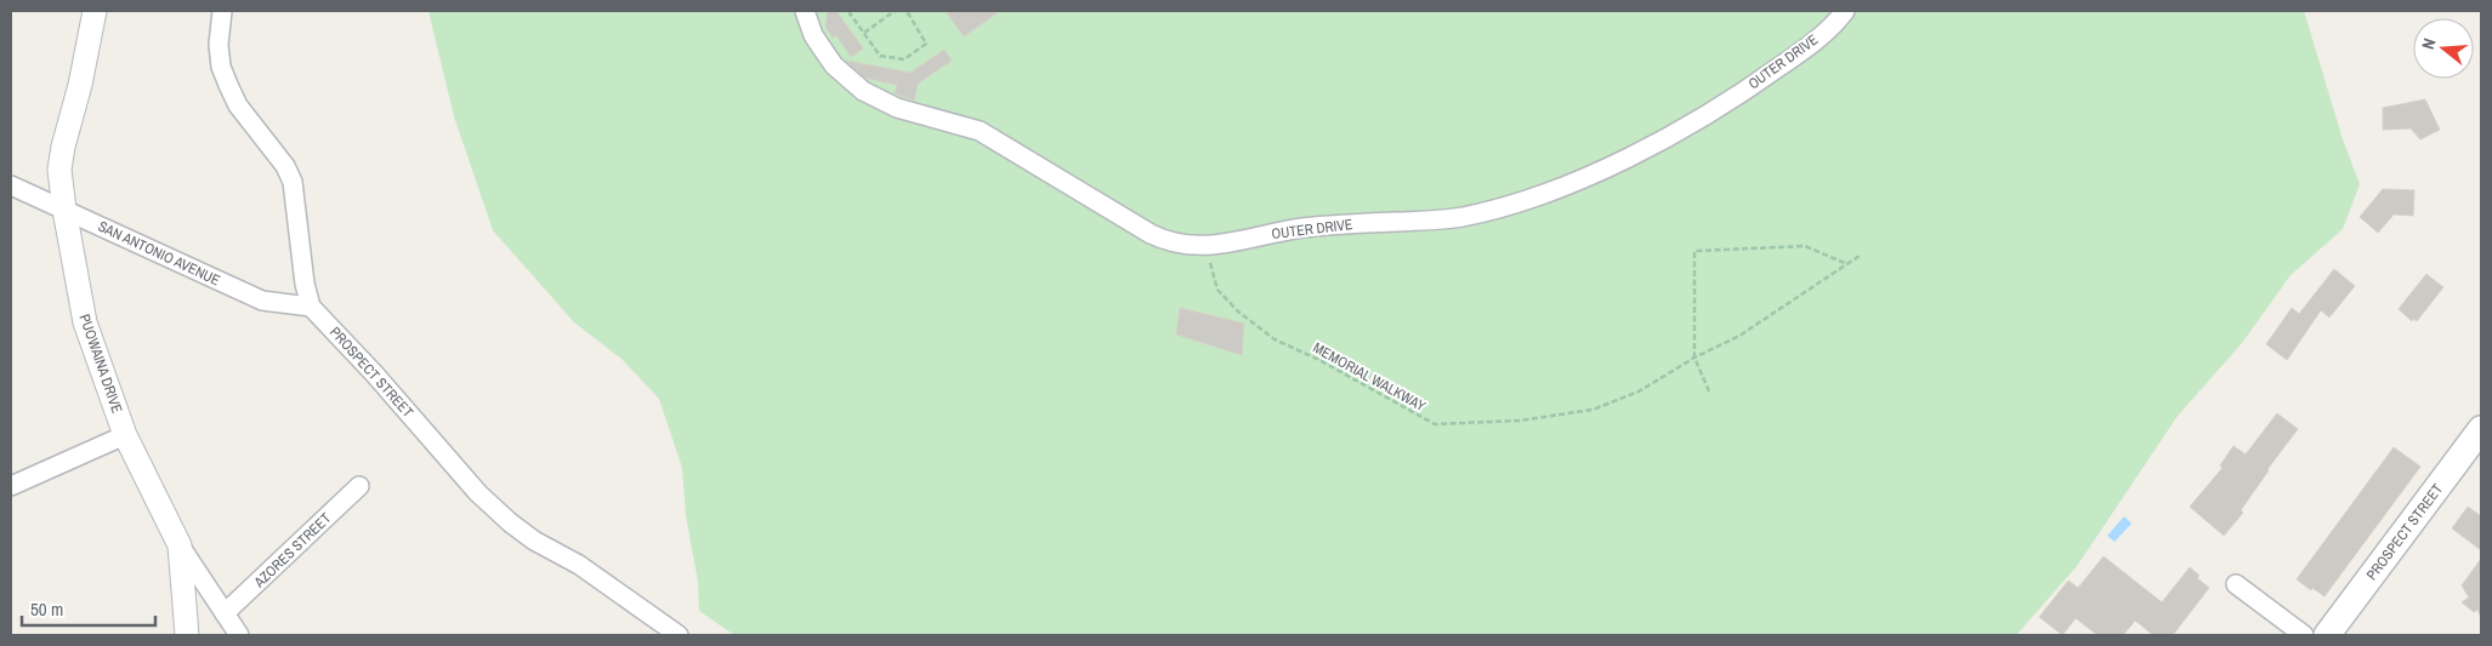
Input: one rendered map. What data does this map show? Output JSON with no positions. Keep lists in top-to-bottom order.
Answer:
{
  "streets": {
    "main road": ["PROSPECT STREET"],
    "street": [
      "OUTER DRIVE",
      "SAN ANTONIO AVENUE",
      "PUOWAINA DRIVE",
      "AZORES STREET"
    ],
    "path": ["MEMORIAL WALKWAY"]
  },
  "crossings": [
    ["OUTER DRIVE", "MEMORIAL WALKWAY"],
    ["SAN ANTONIO AVENUE", "PUOWAINA DRIVE"],
    ["SAN ANTONIO AVENUE", "PROSPECT STREET"]
  ],
  "scale_bar": "50 m",
  "north": "left"
}
